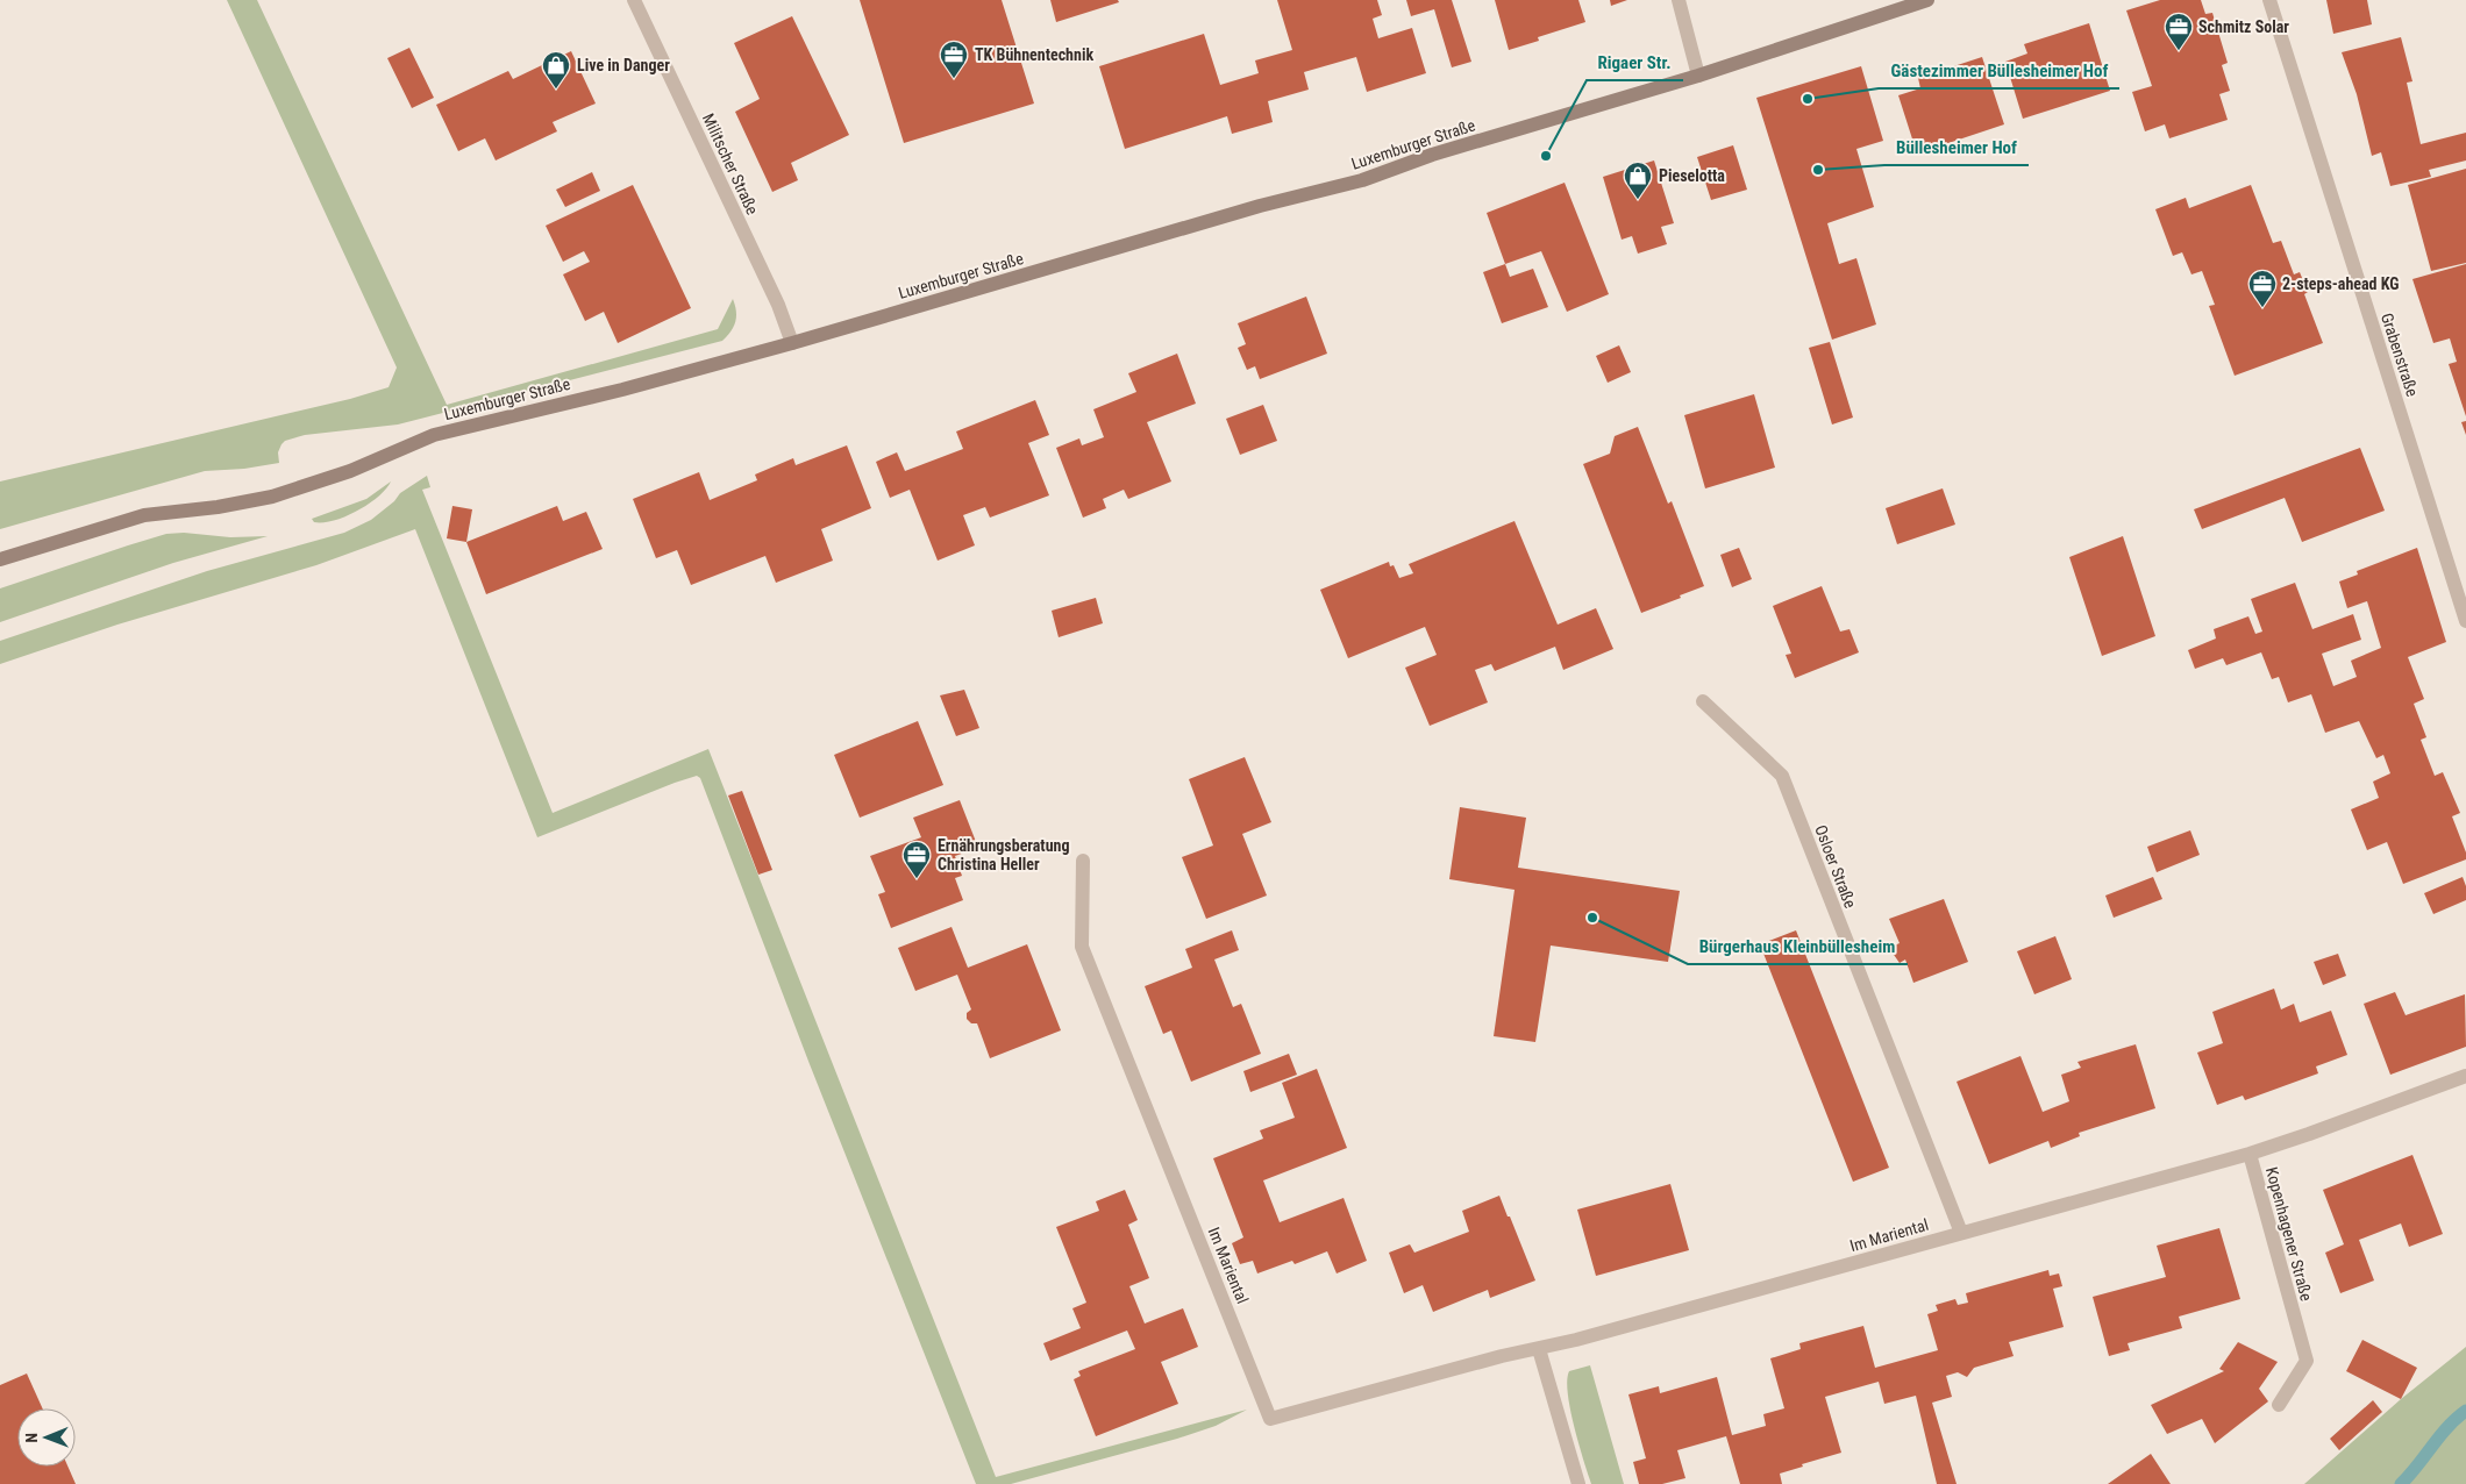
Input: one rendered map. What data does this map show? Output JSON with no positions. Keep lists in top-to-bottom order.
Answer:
{
  "streets": {
    "street": [
      "Luxemburger Straße",
      "Militscher Straße",
      "Grabenstraße",
      "Osloer Straße",
      "Kopenhagener Straße",
      "Im Mariental"
    ]
  },
  "crossings": [
    ["Luxemburger Straße", "Militscher Straße"],
    ["Osloer Straße", "Im Mariental"],
    ["Kopenhagener Straße", "Im Mariental"]
  ],
  "places": {
    "office": [
      "Schmitz Solar",
      "TK Bühnentechnik",
      "2-steps-ahead KG",
      "Ernährungsberatung Christina Heller"
    ],
    "shop": ["Live in Danger", "Pieselotta"],
    "other": [
      "Gästezimmer Büllesheimer Hof",
      "Rigaer Str.",
      "Büllesheimer Hof",
      "Bürgerhaus Kleinbüllesheim"
    ]
  },
  "north": "left"
}
